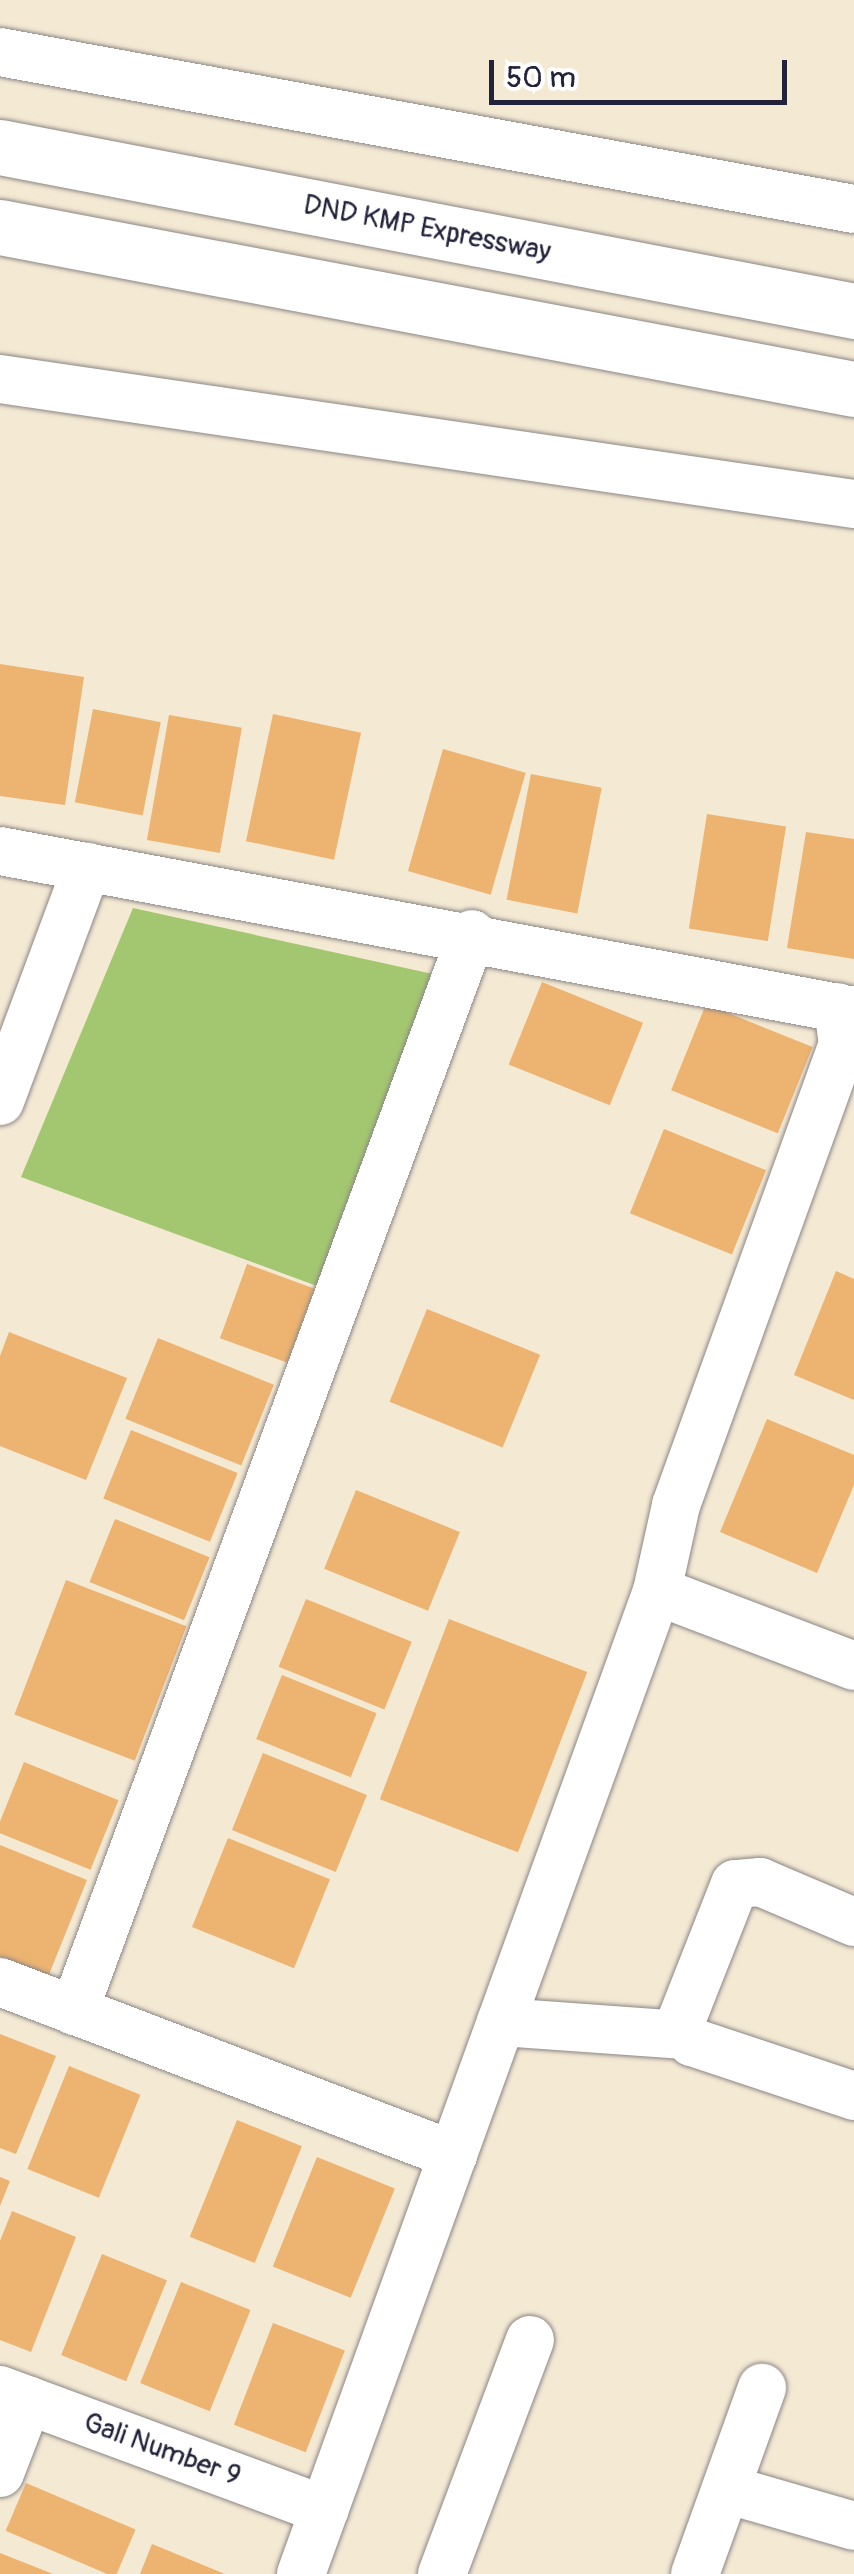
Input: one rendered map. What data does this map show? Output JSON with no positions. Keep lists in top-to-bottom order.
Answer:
{
  "streets": {
    "highway": ["DND KMP Expressway"],
    "street": ["Gali Number 9"]
  },
  "scale_bar": "50 m"
}
